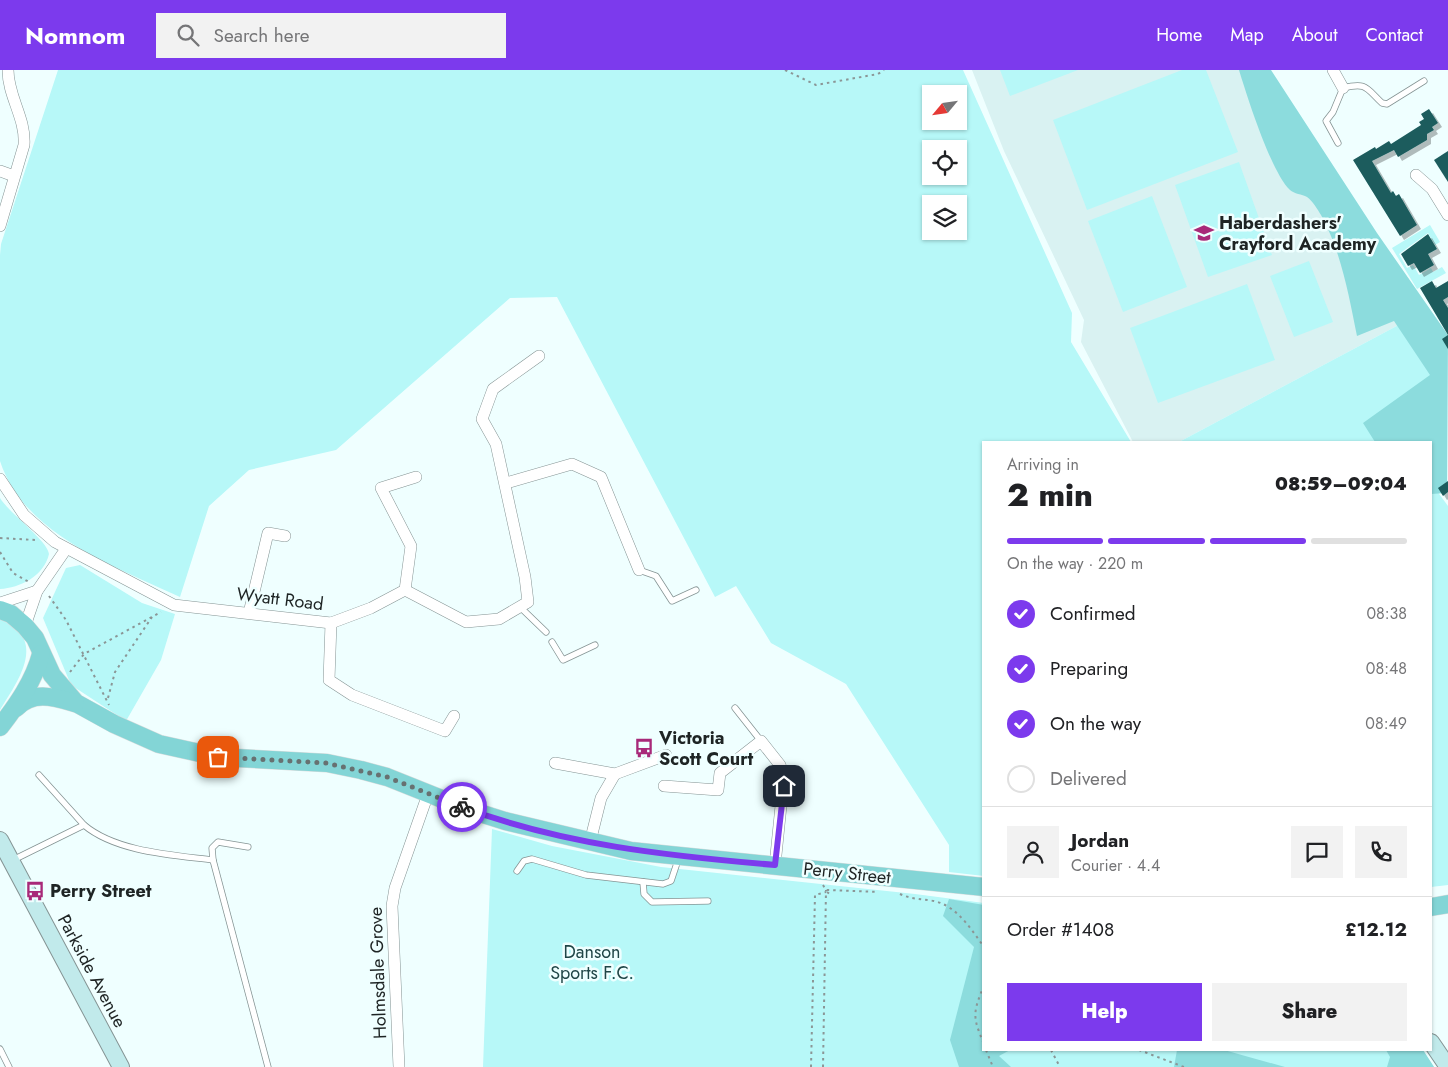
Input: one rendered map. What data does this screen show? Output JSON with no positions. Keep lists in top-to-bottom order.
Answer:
{
  "streets": {
    "main road": ["Perry Street"],
    "street": ["Wyatt Road", "Parkside Avenue", "Holmsdale Grove"]
  },
  "crossings": [
    ["Perry Street", "Holmsdale Grove"]
  ],
  "parks": ["Danson Sports F.C."],
  "places": {
    "school or university": ["Haberdashers' Crayford Academy"],
    "bus stop": ["Victoria Scott Court", "Perry Street"]
  },
  "north": "bottom left",
  "page": {
    "header": "Nomnom",
    "search": "Search here",
    "nav": [
      "Home",
      "Map",
      "About",
      "Contact"
    ],
    "heading": ["2 min", "Arriving in", "08:59–09:04"],
    "panel": [
      "Jordan",
      "Courier · 4.4",
      "Order #1408",
      "£12.12"
    ],
    "bar": "On the way · 220 m",
    "list": [
      ["Confirmed", "08:38"],
      ["Preparing", "08:48"],
      ["On the way", "08:49"],
      "Delivered"
    ],
    "buttons": ["Help", "Share"]
  }
}
